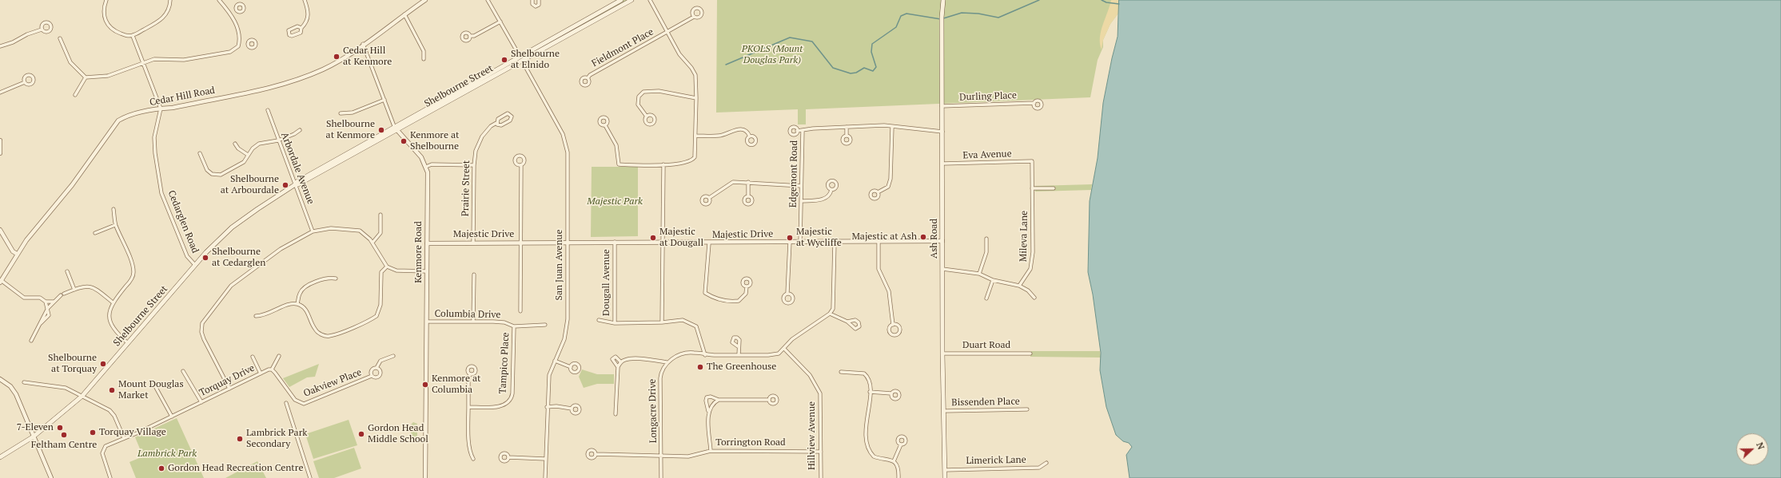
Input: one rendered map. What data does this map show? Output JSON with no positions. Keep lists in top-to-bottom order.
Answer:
{
  "streets": {
    "main road": ["Shelbourne Street", "Ash Road"],
    "street": [
      "Fieldmont Place",
      "Cedar Hill Road",
      "Durling Place",
      "Eva Avenue",
      "Arbordale Avenue",
      "Edgemont Road",
      "Prairie Street",
      "Cedarglen Road",
      "Majestic Drive",
      "Mileva Lane",
      "Kenmore Road",
      "San Juan Avenue",
      "Dougall Avenue",
      "Columbia Drive",
      "Duart Road",
      "Tampico Place",
      "Torquay Drive",
      "Oakview Place",
      "Bissenden Place",
      "Longacre Drive",
      "Hillview Avenue",
      "Torrington Road",
      "Limerick Lane"
    ]
  },
  "crossings": [
    ["Shelbourne Street", "Arbordale Avenue"],
    ["Shelbourne Street", "Cedarglen Road"],
    ["Shelbourne Street", "Kenmore Road"],
    ["Shelbourne Street", "San Juan Avenue"],
    ["Cedar Hill Road", "Cedarglen Road"],
    ["Cedar Hill Road", "Kenmore Road"],
    ["Durling Place", "Ash Road"],
    ["Eva Avenue", "Mileva Lane"],
    ["Eva Avenue", "Ash Road"],
    ["Edgemont Road", "Majestic Drive"],
    ["Edgemont Road", "Ash Road"],
    ["Prairie Street", "Majestic Drive"],
    ["Majestic Drive", "Ash Road"],
    ["Majestic Drive", "Kenmore Road"],
    ["Majestic Drive", "San Juan Avenue"],
    ["Majestic Drive", "Dougall Avenue"],
    ["Ash Road", "Duart Road"],
    ["Ash Road", "Bissenden Place"],
    ["Ash Road", "Limerick Lane"],
    ["Kenmore Road", "Columbia Drive"],
    ["Columbia Drive", "Tampico Place"],
    ["Torquay Drive", "Oakview Place"],
    ["Longacre Drive", "Torrington Road"],
    ["Hillview Avenue", "Torrington Road"]
  ],
  "parks": ["PKOLS (Mount Douglas Park)", "Majestic Park", "Lambrick Park"],
  "places": [
    "Cedar Hill at Kenmore",
    "Shelbourne at Elnido",
    "Shelbourne at Kenmore",
    "Kenmore at Shelbourne",
    "Shelbourne at Arbourdale",
    "Majestic at Ash",
    "Majestic at Dougall",
    "Majestic at Wycliffe",
    "Shelbourne at Cedarglen",
    "Shelbourne at Torquay",
    "The Greenhouse",
    "Kenmore at Columbia",
    "Mount Douglas Market",
    "7-Eleven",
    "Torquay Village",
    "Gordon Head Middle School",
    "Feltham Centre",
    "Lambrick Park Secondary",
    "Gordon Head Recreation Centre"
  ],
  "north": "right"
}
